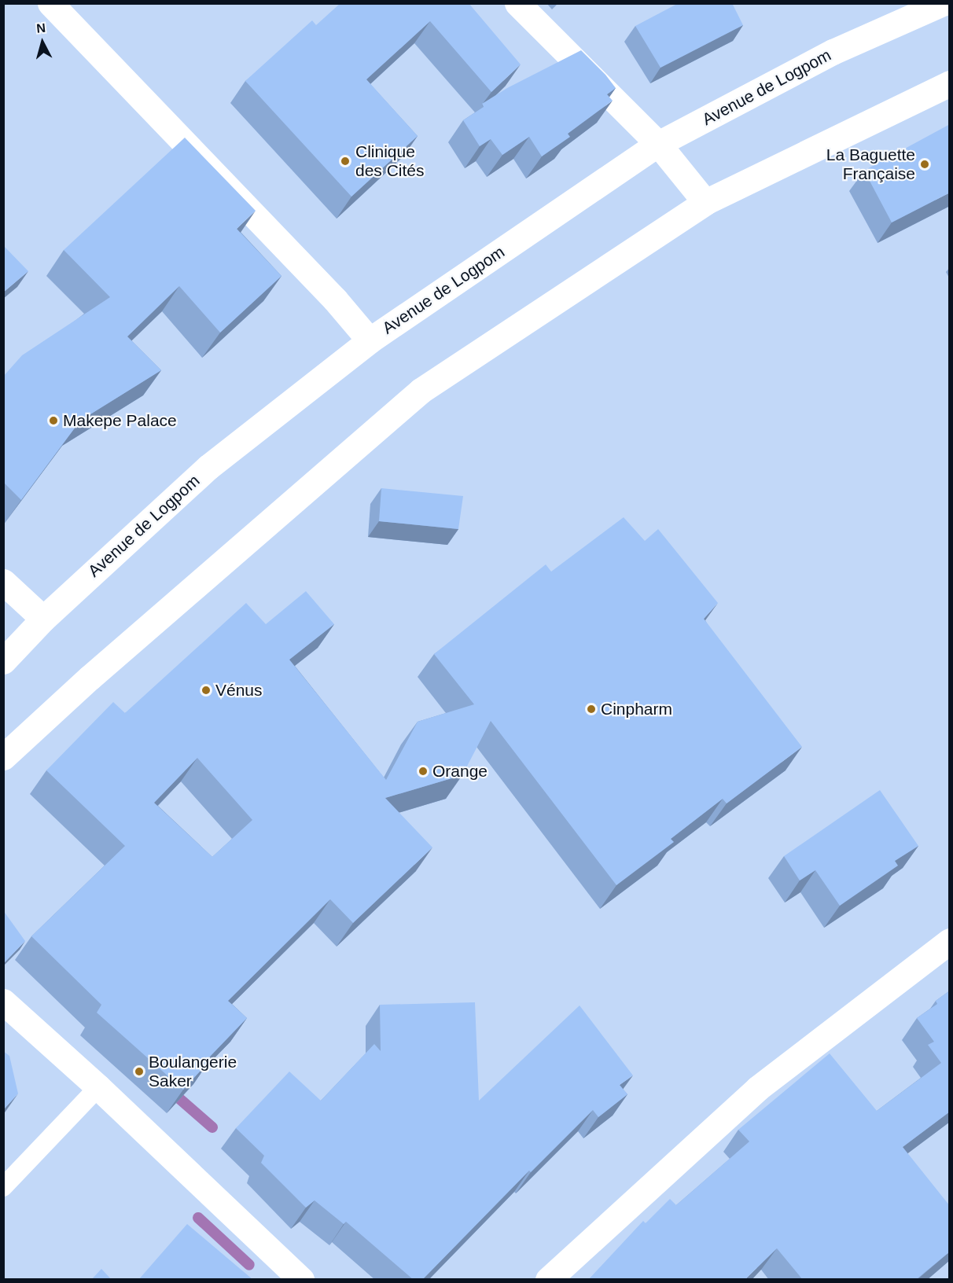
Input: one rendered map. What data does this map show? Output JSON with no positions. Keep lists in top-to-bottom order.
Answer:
{
  "streets": {
    "main road": ["Avenue de Logpom"]
  },
  "places": [
    "Clinique des Cités",
    "La Baguette Française",
    "Makepe Palace",
    "Vénus",
    "Cinpharm",
    "Orange",
    "Boulangerie Saker"
  ],
  "north": "top"
}
